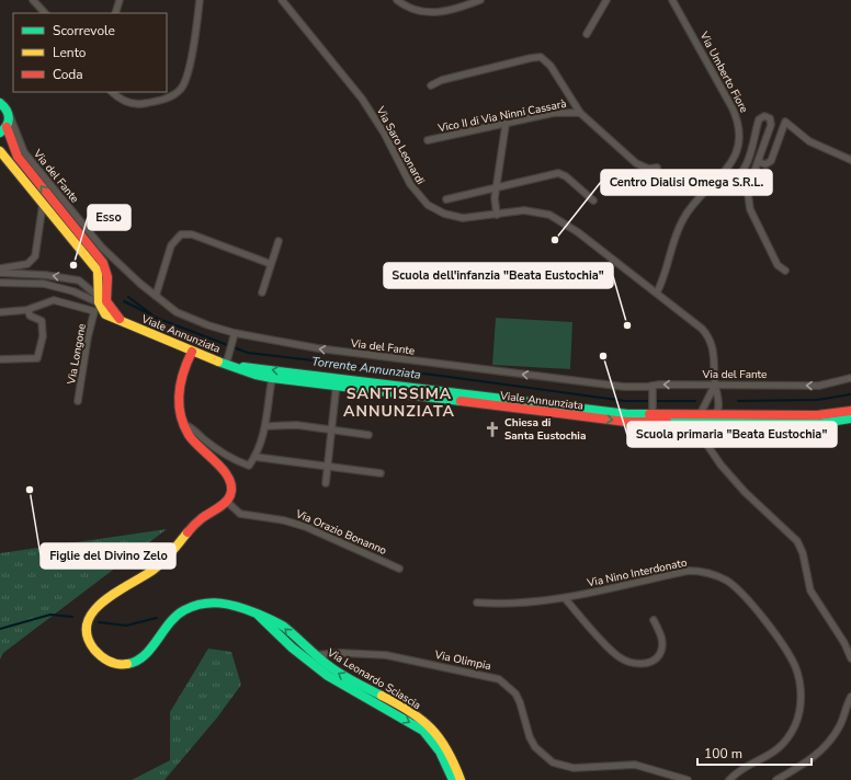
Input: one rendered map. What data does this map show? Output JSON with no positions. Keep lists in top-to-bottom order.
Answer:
{
  "streets": {
    "main road": ["Viale Annunziata", "Via Leonardo Sciascia"],
    "street": [
      "Via Umberto Fiore",
      "Vico II di Via Ninni Cassarà",
      "Via Saro Leonardi",
      "Via del Fante",
      "Via Longone",
      "Via Orazio Bonanno",
      "Via Nino Interdonato",
      "Via Olimpia"
    ]
  },
  "crossings": [
    ["Via Umberto Fiore", "Via Saro Leonardi"],
    ["Via Saro Leonardi", "Via del Fante"],
    ["Via Saro Leonardi", "Viale Annunziata"],
    ["Via Orazio Bonanno", "Via Leonardo Sciascia"],
    ["Via Olimpia", "Via Leonardo Sciascia"]
  ],
  "one_way": ["Via del Fante"],
  "districts": ["SANTISSIMA ANNUNZIATA"],
  "water": ["Torrente Annunziata"],
  "places": {
    "other": [
      "Centro Dialisi Omega S.R.L.",
      "Esso",
      "Scuola dell'infanzia \"Beata Eustochia\"",
      "Scuola primaria \"Beata Eustochia\"",
      "Figlie del Divino Zelo"
    ],
    "church": ["Chiesa di Santa Eustochia"]
  },
  "legend": ["Scorrevole", "Lento", "Coda"],
  "scale_bar": "100 m"
}
